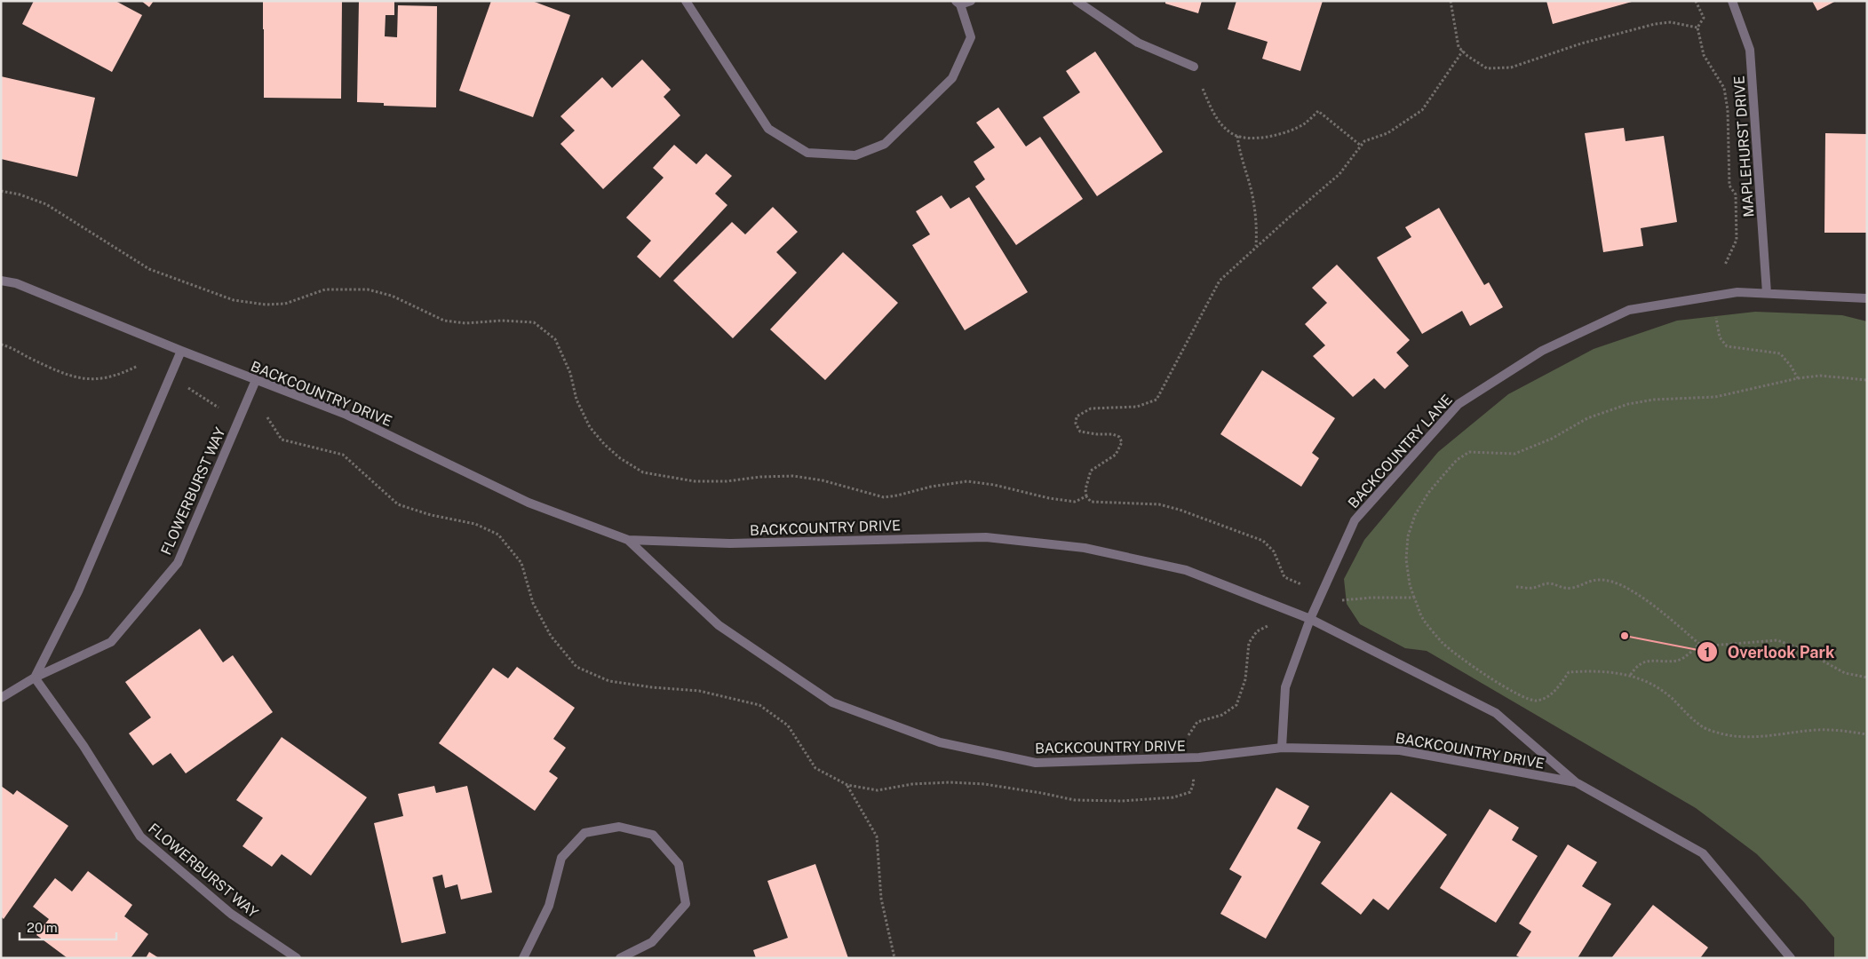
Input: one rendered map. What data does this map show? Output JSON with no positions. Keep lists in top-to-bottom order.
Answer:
{
  "streets": {
    "street": [
      "MAPLEHURST DRIVE",
      "BACKCOUNTRY DRIVE",
      "BACKCOUNTRY LANE",
      "FLOWERBURST WAY"
    ]
  },
  "crossings": [
    ["MAPLEHURST DRIVE", "BACKCOUNTRY LANE"],
    ["BACKCOUNTRY DRIVE", "BACKCOUNTRY LANE"],
    ["BACKCOUNTRY DRIVE", "FLOWERBURST WAY"]
  ],
  "places": ["Overlook Park"],
  "scale_bar": "20 m"
}
